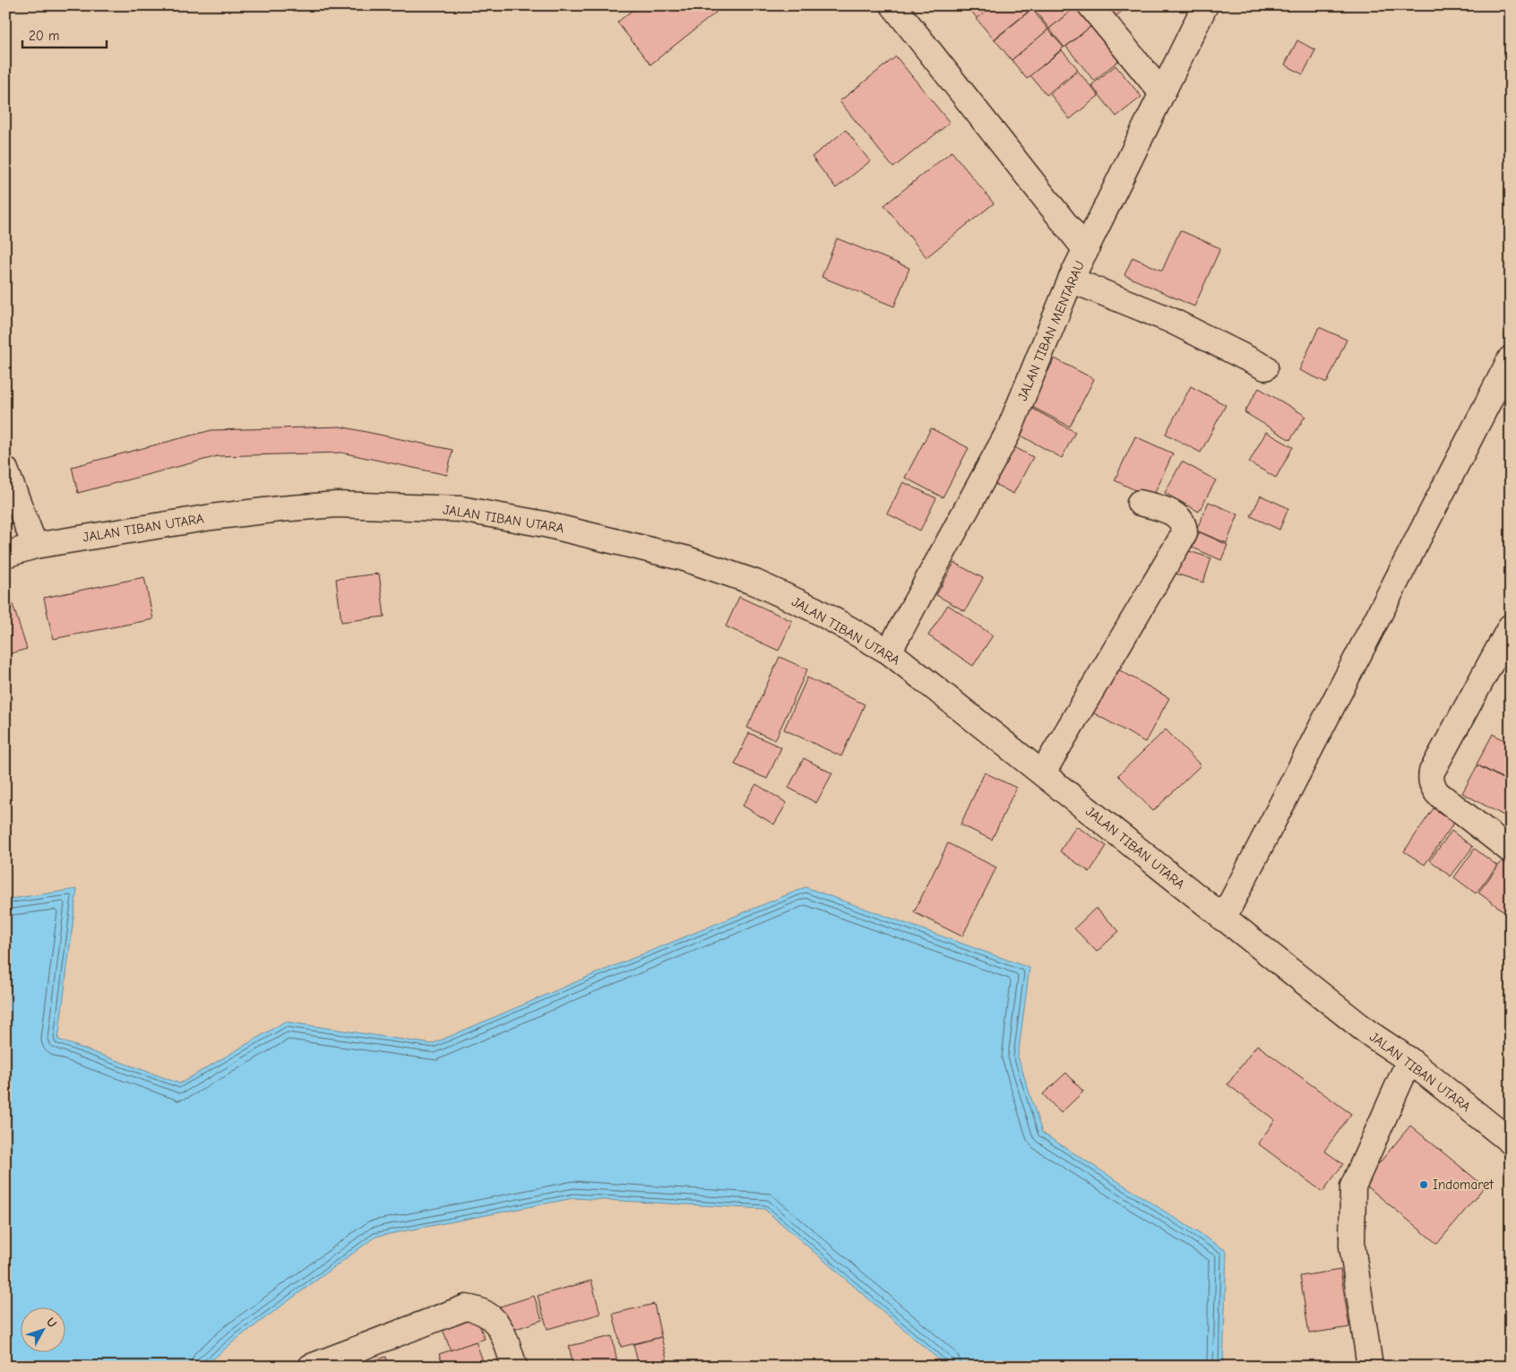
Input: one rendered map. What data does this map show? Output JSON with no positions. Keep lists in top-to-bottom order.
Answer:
{
  "streets": {
    "street": ["JALAN TIBAN MENTARAU", "JALAN TIBAN UTARA"]
  },
  "crossings": [
    ["JALAN TIBAN MENTARAU", "JALAN TIBAN UTARA"]
  ],
  "places": ["Indomaret"],
  "scale_bar": "20 m",
  "north": "top right"
}
